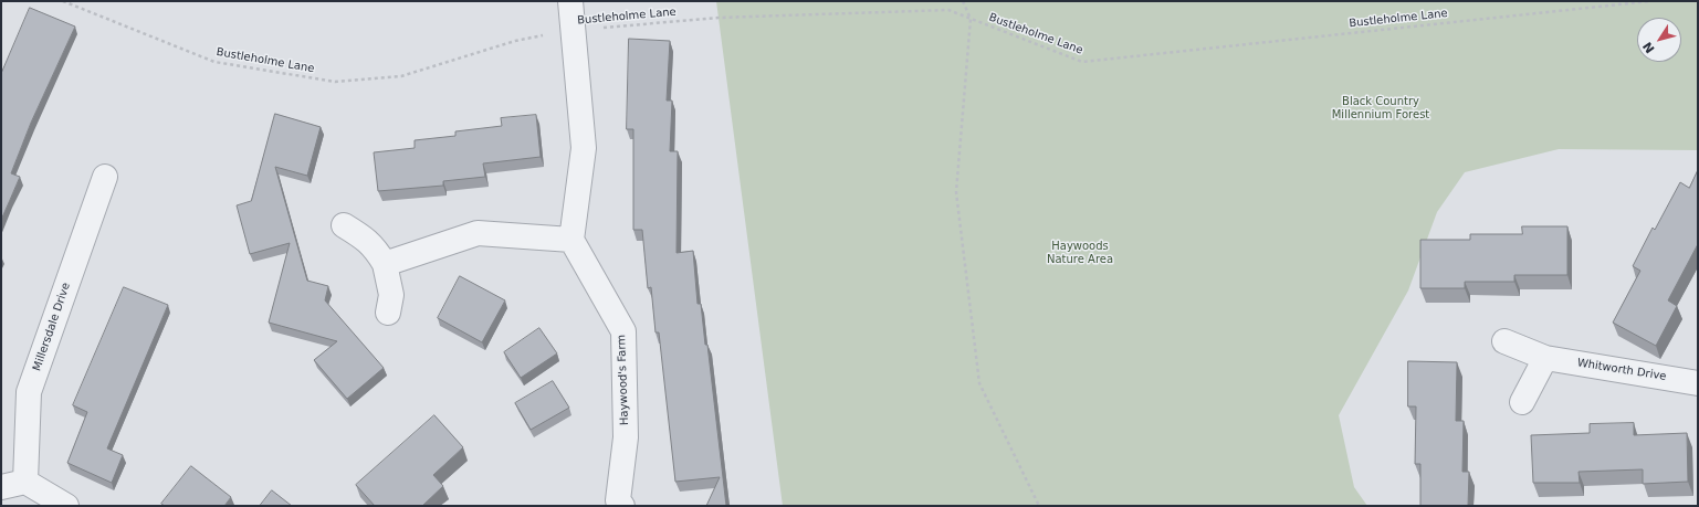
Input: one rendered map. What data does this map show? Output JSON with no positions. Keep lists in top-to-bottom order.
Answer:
{
  "streets": {
    "street": ["Millersdale Drive", "Whitworth Drive", "Haywood's Farm"],
    "path": ["Bustleholme Lane"]
  },
  "parks": ["Black Country Millennium Forest", "Haywoods Nature Area"],
  "north": "bottom left"
}
